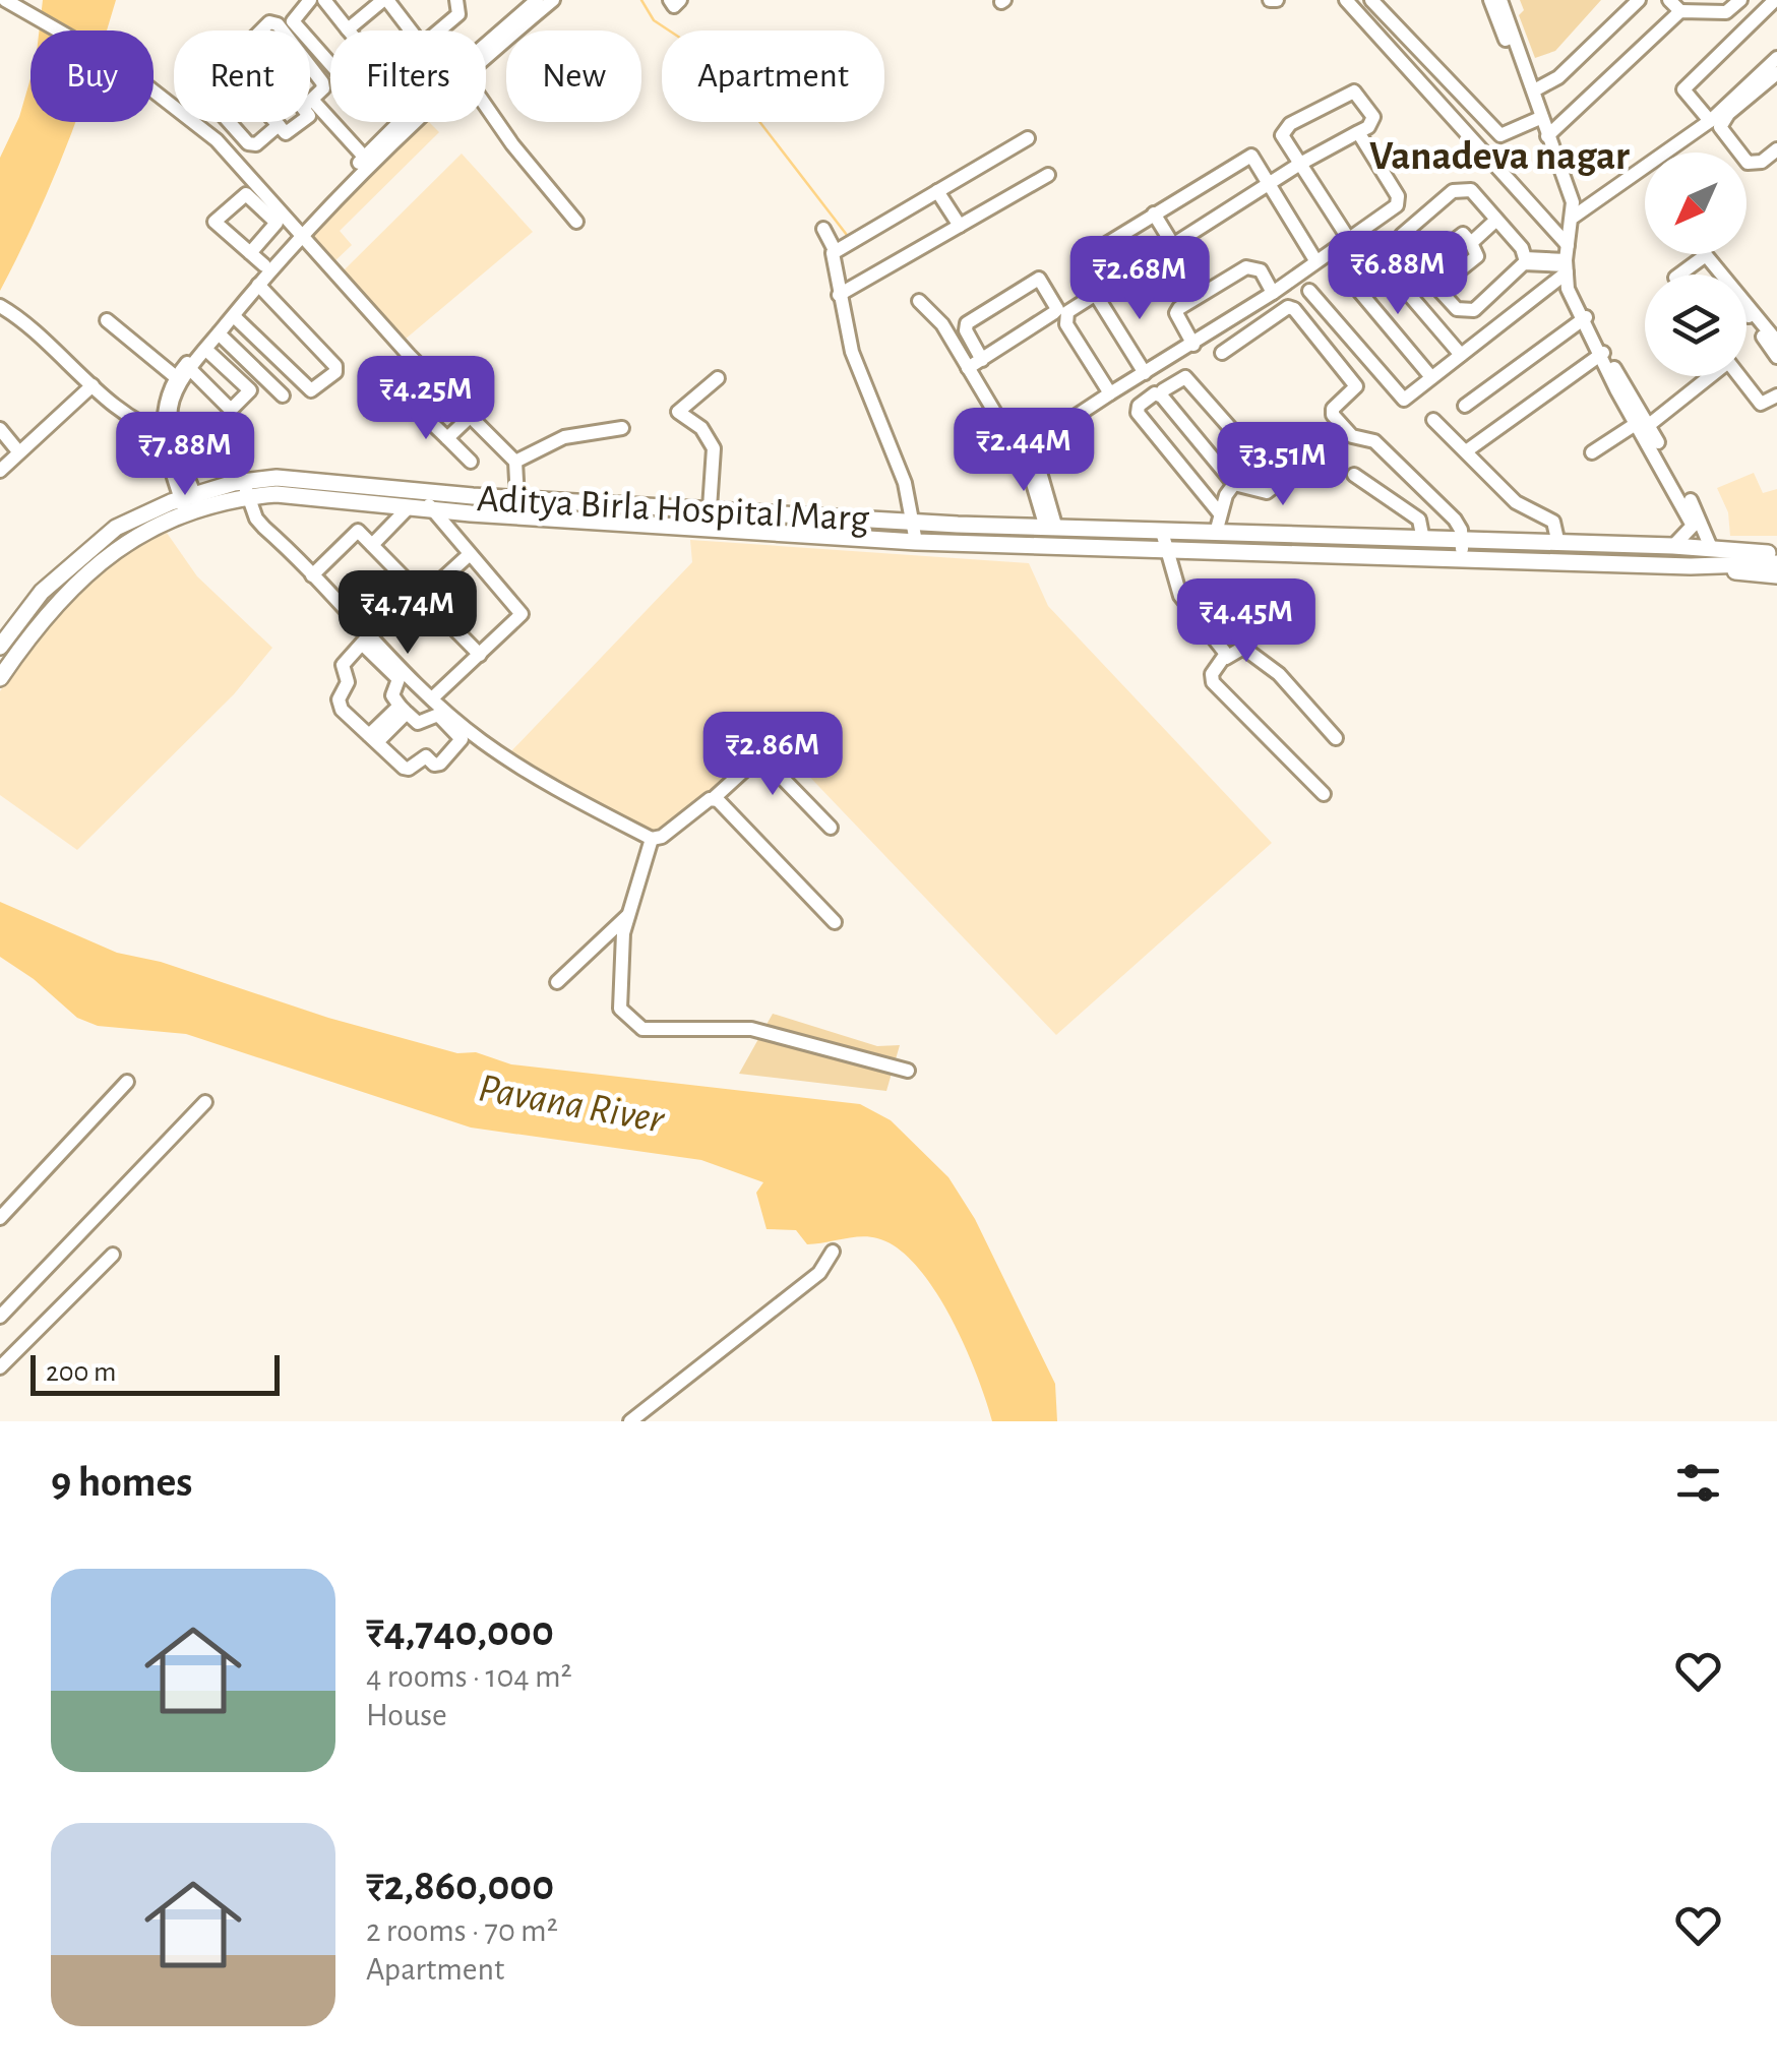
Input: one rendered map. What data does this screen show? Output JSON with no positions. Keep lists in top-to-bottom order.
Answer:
{
  "streets": {
    "main road": ["Aditya Birla Hospital Marg"]
  },
  "districts": ["Vanadeva nagar"],
  "water": ["Pavana River"],
  "scale_bar": "200 m",
  "north": "bottom left",
  "page": {
    "chip": [
      "Buy",
      "Rent",
      "Filters",
      "New",
      "Apartment"
    ],
    "price": [
      "₹6.88M",
      "₹2.68M",
      "₹4.25M",
      "₹2.44M",
      "₹7.88M",
      "₹3.51M",
      "₹4.74M",
      "₹4.45M",
      "₹2.86M"
    ],
    "scale": "200 m",
    "heading": "9 homes",
    "list": [
      {
        "name": "₹4,740,000",
        "note": "4 rooms · 104 m² · House"
      },
      {
        "name": "₹2,860,000",
        "note": "2 rooms · 70 m² · Apartment"
      }
    ]
  }
}
